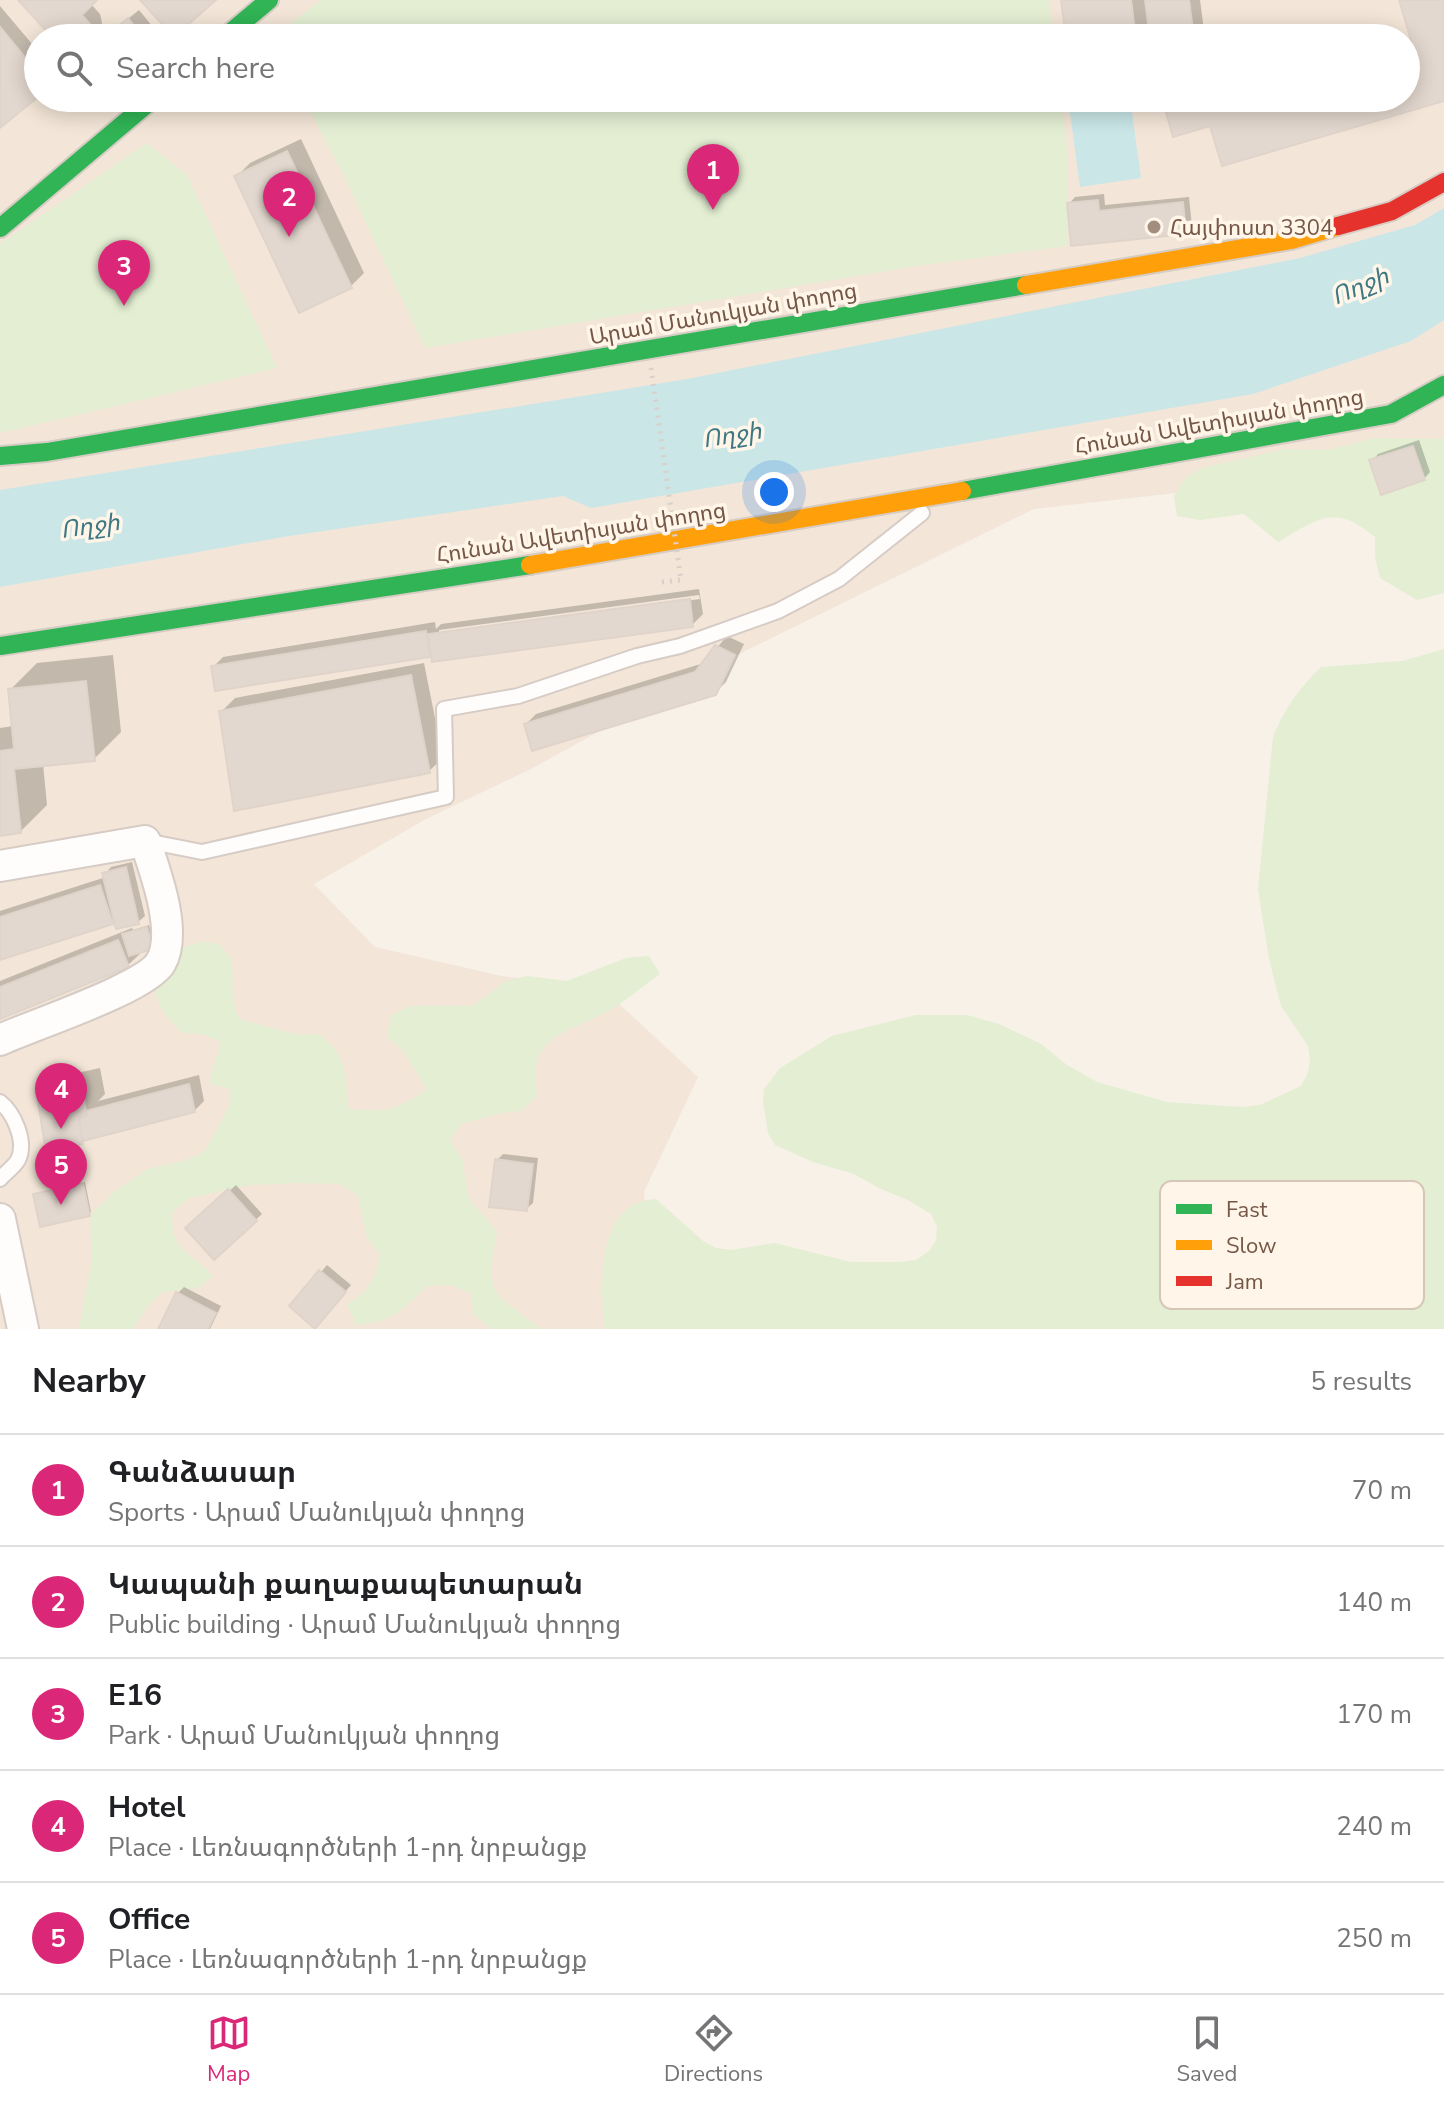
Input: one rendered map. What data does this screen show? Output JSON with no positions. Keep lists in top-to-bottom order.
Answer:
{
  "streets": {
    "main road": ["Արամ Մանուկյան փողոց", "Հունան Ավետիսյան փողոց"]
  },
  "water": ["Ողջի"],
  "places": ["Հայփոստ 3304"],
  "legend": ["Fast", "Slow", "Jam"],
  "page": {
    "search": "Search here",
    "pins": [
      "1",
      "2",
      "3",
      "4",
      "5"
    ],
    "heading": ["Nearby", "5 results"],
    "list": [
      {
        "mark": "1",
        "name": "Գանձասար",
        "note": "Sports · Արամ Մանուկյան փողոց",
        "value": "70 m"
      },
      {
        "mark": "2",
        "name": "Կապանի քաղաքապետարան",
        "note": "Public building · Արամ Մանուկյան փողոց",
        "value": "140 m"
      },
      {
        "mark": "3",
        "name": "E16",
        "note": "Park · Արամ Մանուկյան փողոց",
        "value": "170 m"
      },
      {
        "mark": "4",
        "name": "Hotel",
        "note": "Place · Լեռնագործների 1-րդ նրբանցք",
        "value": "240 m"
      },
      {
        "mark": "5",
        "name": "Office",
        "note": "Place · Լեռնագործների 1-րդ նրբանցք",
        "value": "250 m"
      }
    ],
    "nav": ["Map", "Directions", "Saved"]
  }
}
